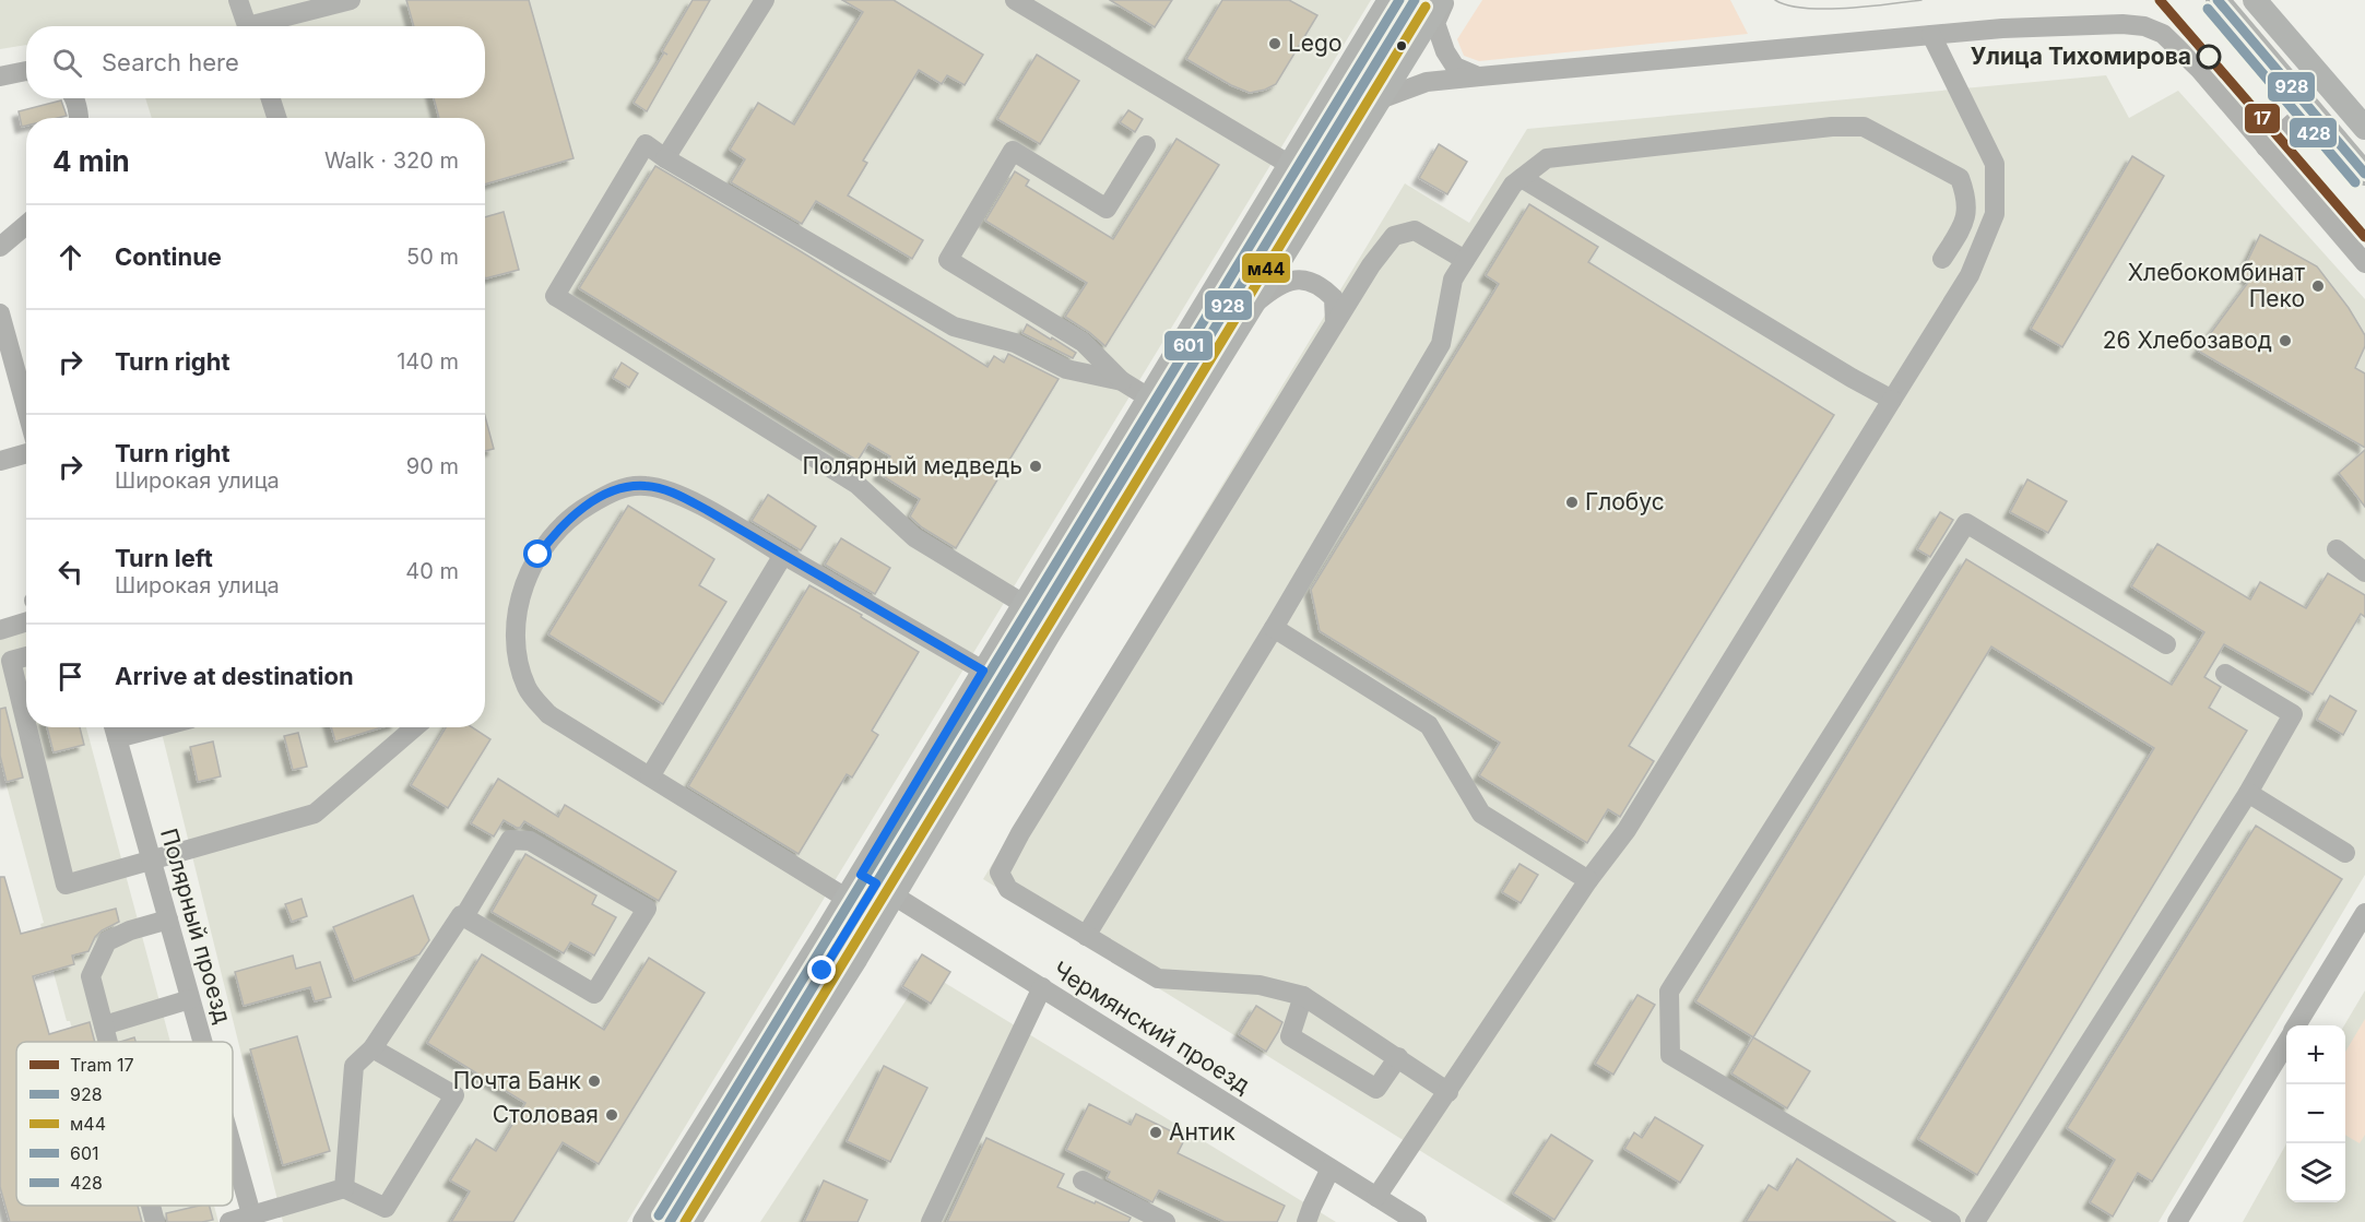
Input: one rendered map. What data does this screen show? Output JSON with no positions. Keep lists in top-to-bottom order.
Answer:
{
  "streets": {
    "street": ["Полярный проезд", "Чермянский проезд"]
  },
  "places": [
    "Lego",
    "Улица Тихомирова",
    "Хлебокомбинат Пеко",
    "26 Хлебозавод",
    "Полярный медведь",
    "Глобус",
    "Почта Банк",
    "Столовая",
    "Антик"
  ],
  "lines": [
    "tram line 17",
    "transit line 928",
    "transit line 601",
    "transit line м44",
    "transit line 428"
  ],
  "legend": [
    "Tram 17",
    "928",
    "м44",
    "601",
    "428"
  ],
  "page": {
    "search": "Search here",
    "heading": ["4 min", "Walk · 320 m"],
    "list": [
      ["Continue", "50 m"],
      ["Turn right", "140 m"],
      ["Turn right", "Широкая улица", "90 m"],
      ["Turn left", "Широкая улица", "40 m"],
      "Arrive at destination"
    ],
    "map_buttons": ["+", "−"]
  }
}
